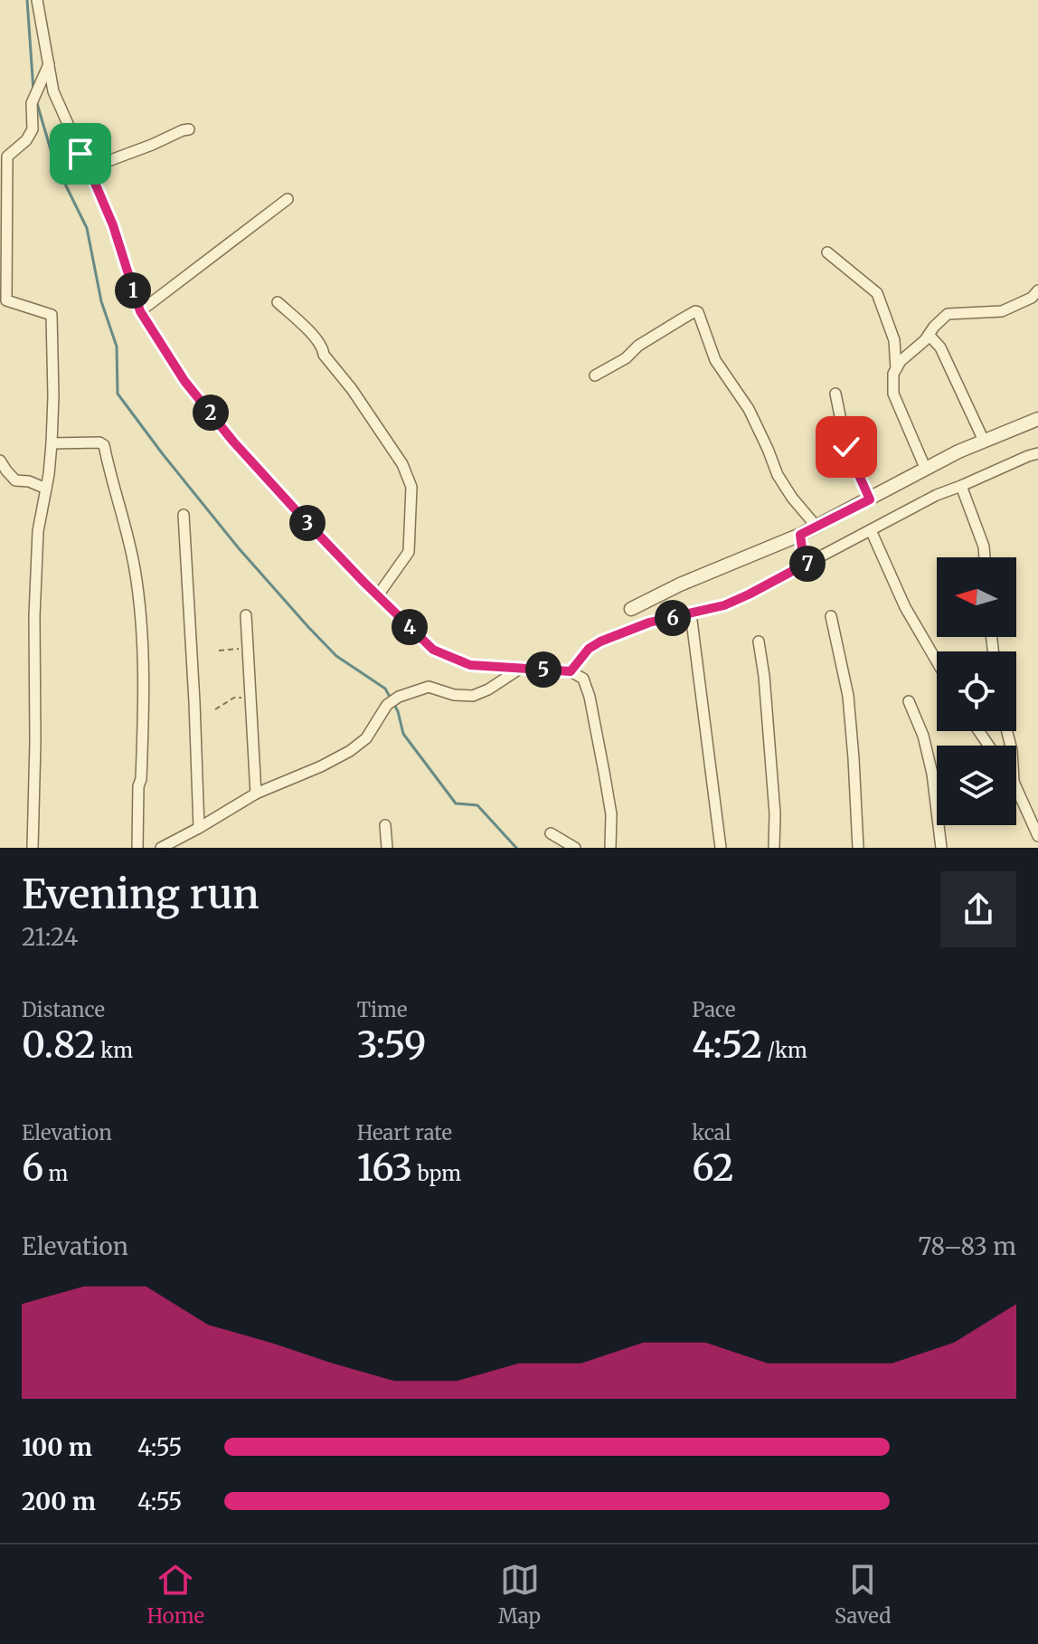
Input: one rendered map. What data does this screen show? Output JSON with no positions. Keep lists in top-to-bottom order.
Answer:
{
  "north": "left",
  "page": {
    "pins": [
      "1",
      "2",
      "3",
      "7",
      "6",
      "4",
      "5"
    ],
    "heading": ["Evening run", "21:24"],
    "stats": [
      ["Distance", "0.82 km"],
      ["Time", "3:59"],
      ["Pace", "4:52 /km"],
      ["Elevation", "6 m"],
      ["Heart rate", "163 bpm"],
      ["kcal", "62"]
    ],
    "chart": ["Elevation", "78–83 m"],
    "list": [
      {
        "name": "100 m",
        "note": "4:55"
      },
      {
        "name": "200 m",
        "note": "4:55"
      }
    ],
    "tabs": ["Home", "Map", "Saved"]
  }
}
